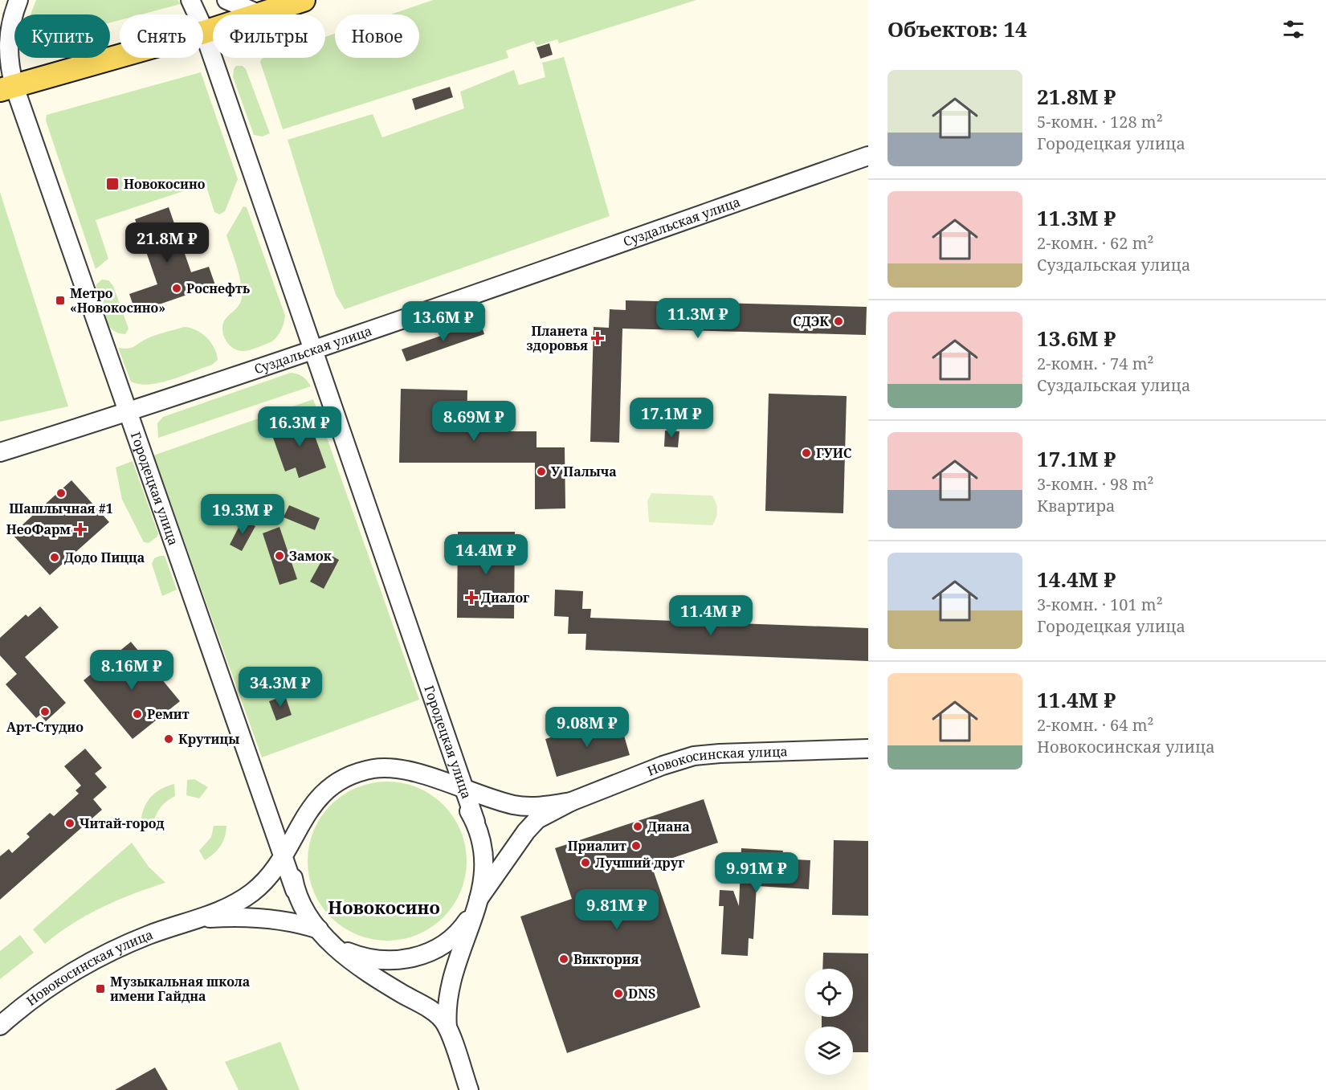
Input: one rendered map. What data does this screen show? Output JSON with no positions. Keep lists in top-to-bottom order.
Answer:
{
  "streets": {
    "street": ["Суздальская улица", "Городецкая улица", "Новокосинская улица"]
  },
  "crossings": [
    ["Суздальская улица", "Городецкая улица"]
  ],
  "districts": ["Новокосино"],
  "places": {
    "transit": ["Новокосино", "Метро «Новокосино»", "Музыкальная школа имени Гайдна"],
    "other": [
      "Роснефть",
      "СДЭК",
      "ГУИС",
      "У Палыча",
      "Шашлычная #1",
      "Замок",
      "Додо Пицца",
      "Арт-Студио",
      "Ремит",
      "Крутицы",
      "Читай-город",
      "Диана",
      "Приалит",
      "Лучший друг",
      "Виктория",
      "DNS"
    ],
    "health": ["Планета здоровья", "НеоФарм", "Диалог"]
  },
  "page": {
    "heading": "Объектов: 14",
    "chip": [
      "Купить",
      "Снять",
      "Фильтры",
      "Новое"
    ],
    "list": [
      {
        "name": "21.8M ₽",
        "note": "5-комн. · 128 m² · Городецкая улица"
      },
      {
        "name": "11.3M ₽",
        "note": "2-комн. · 62 m² · Суздальская улица"
      },
      {
        "name": "13.6M ₽",
        "note": "2-комн. · 74 m² · Суздальская улица"
      },
      {
        "name": "17.1M ₽",
        "note": "3-комн. · 98 m² · Квартира"
      },
      {
        "name": "14.4M ₽",
        "note": "3-комн. · 101 m² · Городецкая улица"
      },
      {
        "name": "11.4M ₽",
        "note": "2-комн. · 64 m² · Новокосинская улица"
      }
    ],
    "price": [
      "21.8M ₽",
      "11.3M ₽",
      "13.6M ₽",
      "17.1M ₽",
      "8.69M ₽",
      "16.3M ₽",
      "19.3M ₽",
      "14.4M ₽",
      "11.4M ₽",
      "8.16M ₽",
      "34.3M ₽",
      "9.08M ₽",
      "9.91M ₽",
      "9.81M ₽"
    ]
  }
}
